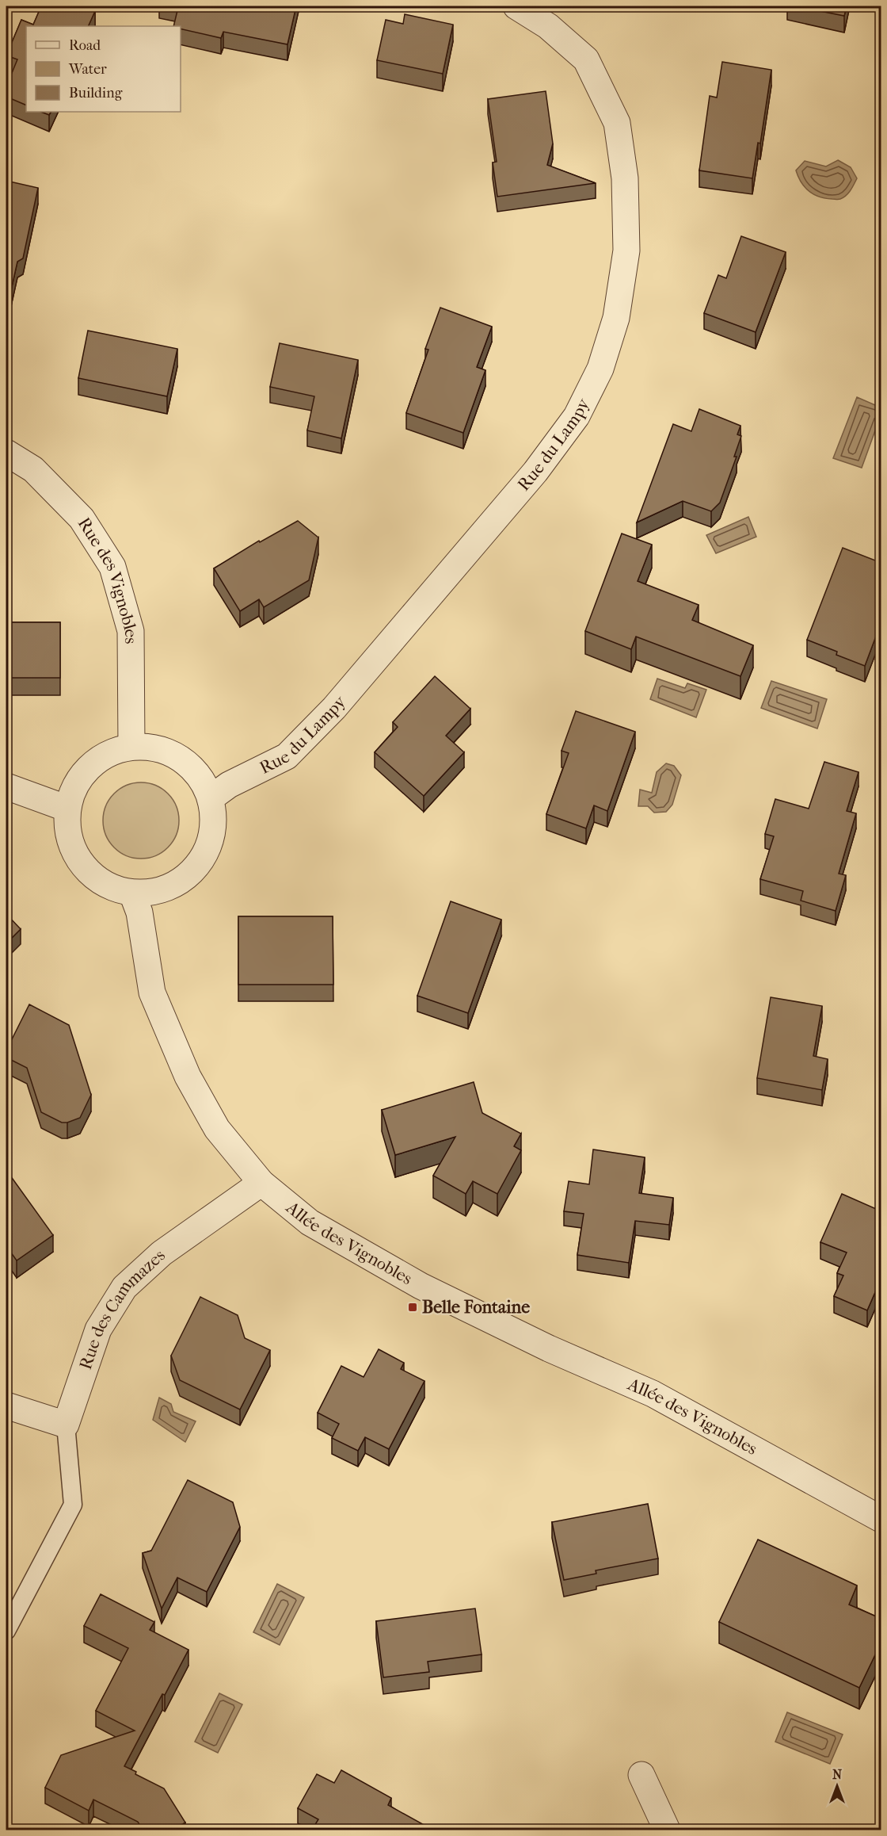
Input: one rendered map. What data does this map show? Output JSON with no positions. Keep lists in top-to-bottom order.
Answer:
{
  "streets": {
    "street": [
      "Rue du Lampy",
      "Rue des Vignobles",
      "Allée des Vignobles",
      "Rue des Cammazes"
    ]
  },
  "crossings": [
    ["Rue du Lampy", "Rue des Vignobles"],
    ["Rue du Lampy", "Allée des Vignobles"],
    ["Rue des Vignobles", "Allée des Vignobles"],
    ["Allée des Vignobles", "Rue des Cammazes"]
  ],
  "places": {
    "transit": ["Belle Fontaine"]
  },
  "legend": ["Road", "Water", "Building"],
  "north": "top"
}
